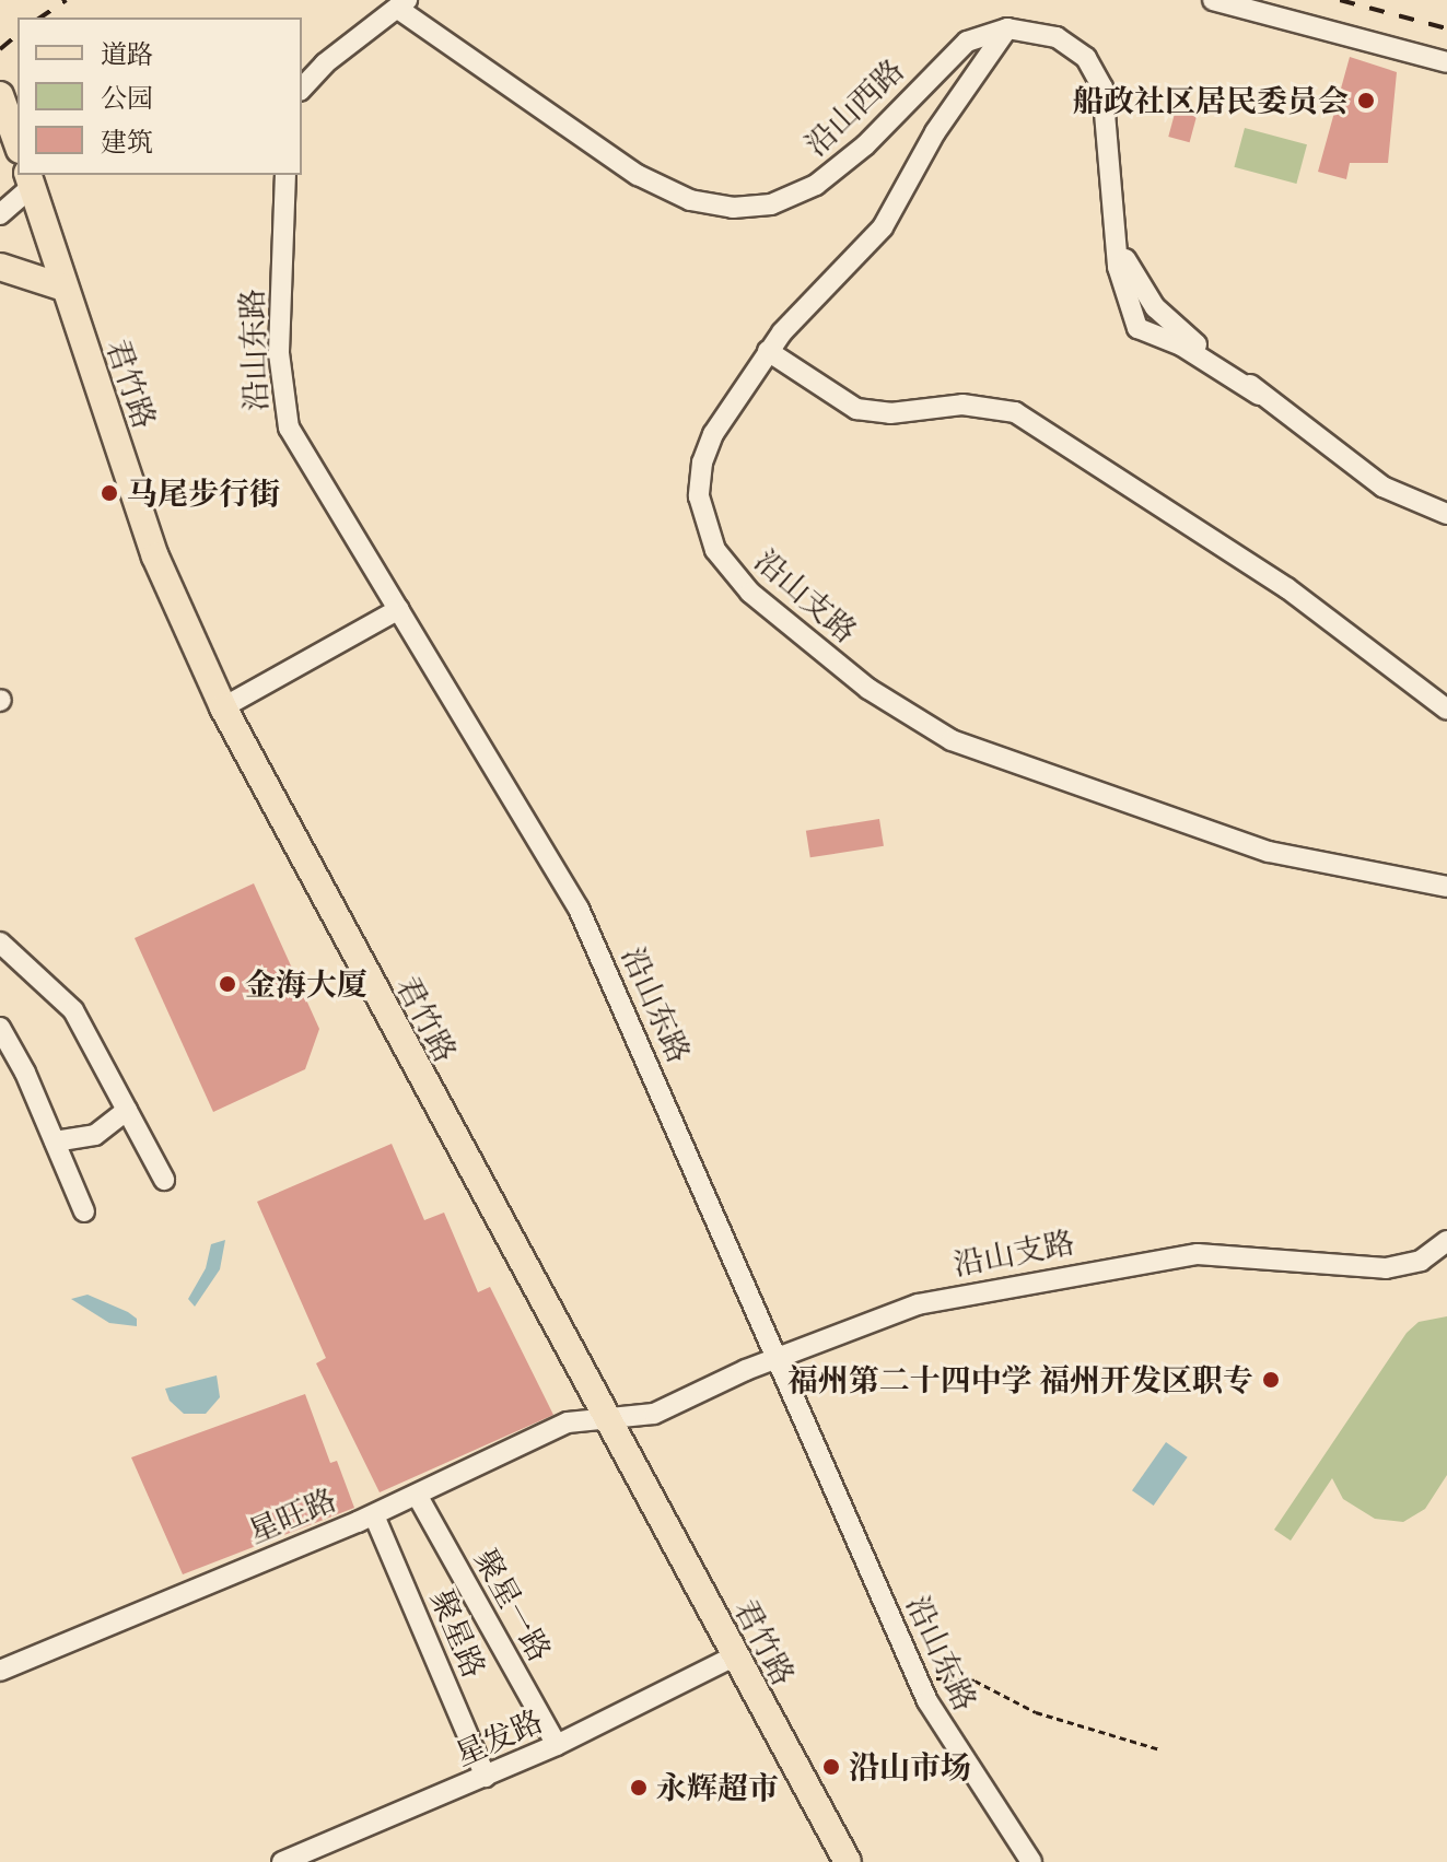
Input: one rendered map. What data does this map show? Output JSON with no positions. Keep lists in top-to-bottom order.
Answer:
{
  "streets": {
    "main road": ["君竹路"],
    "street": [
      "沿山西路",
      "沿山东路",
      "沿山支路",
      "星旺路",
      "聚星一路",
      "聚星路",
      "星发路"
    ]
  },
  "crossings": [
    ["沿山西路", "沿山支路"],
    ["沿山东路", "沿山支路"],
    ["君竹路", "沿山支路"],
    ["君竹路", "星旺路"],
    ["君竹路", "星发路"],
    ["沿山支路", "星旺路"],
    ["星旺路", "聚星一路"],
    ["星旺路", "聚星路"],
    ["聚星一路", "星发路"],
    ["聚星路", "星发路"]
  ],
  "places": [
    "船政社区居民委员会",
    "马尾步行街",
    "金海大厦",
    "福州第二十四中学 福州开发区职专",
    "沿山市场",
    "永辉超市"
  ],
  "legend": ["道路", "公园", "建筑"]
}
